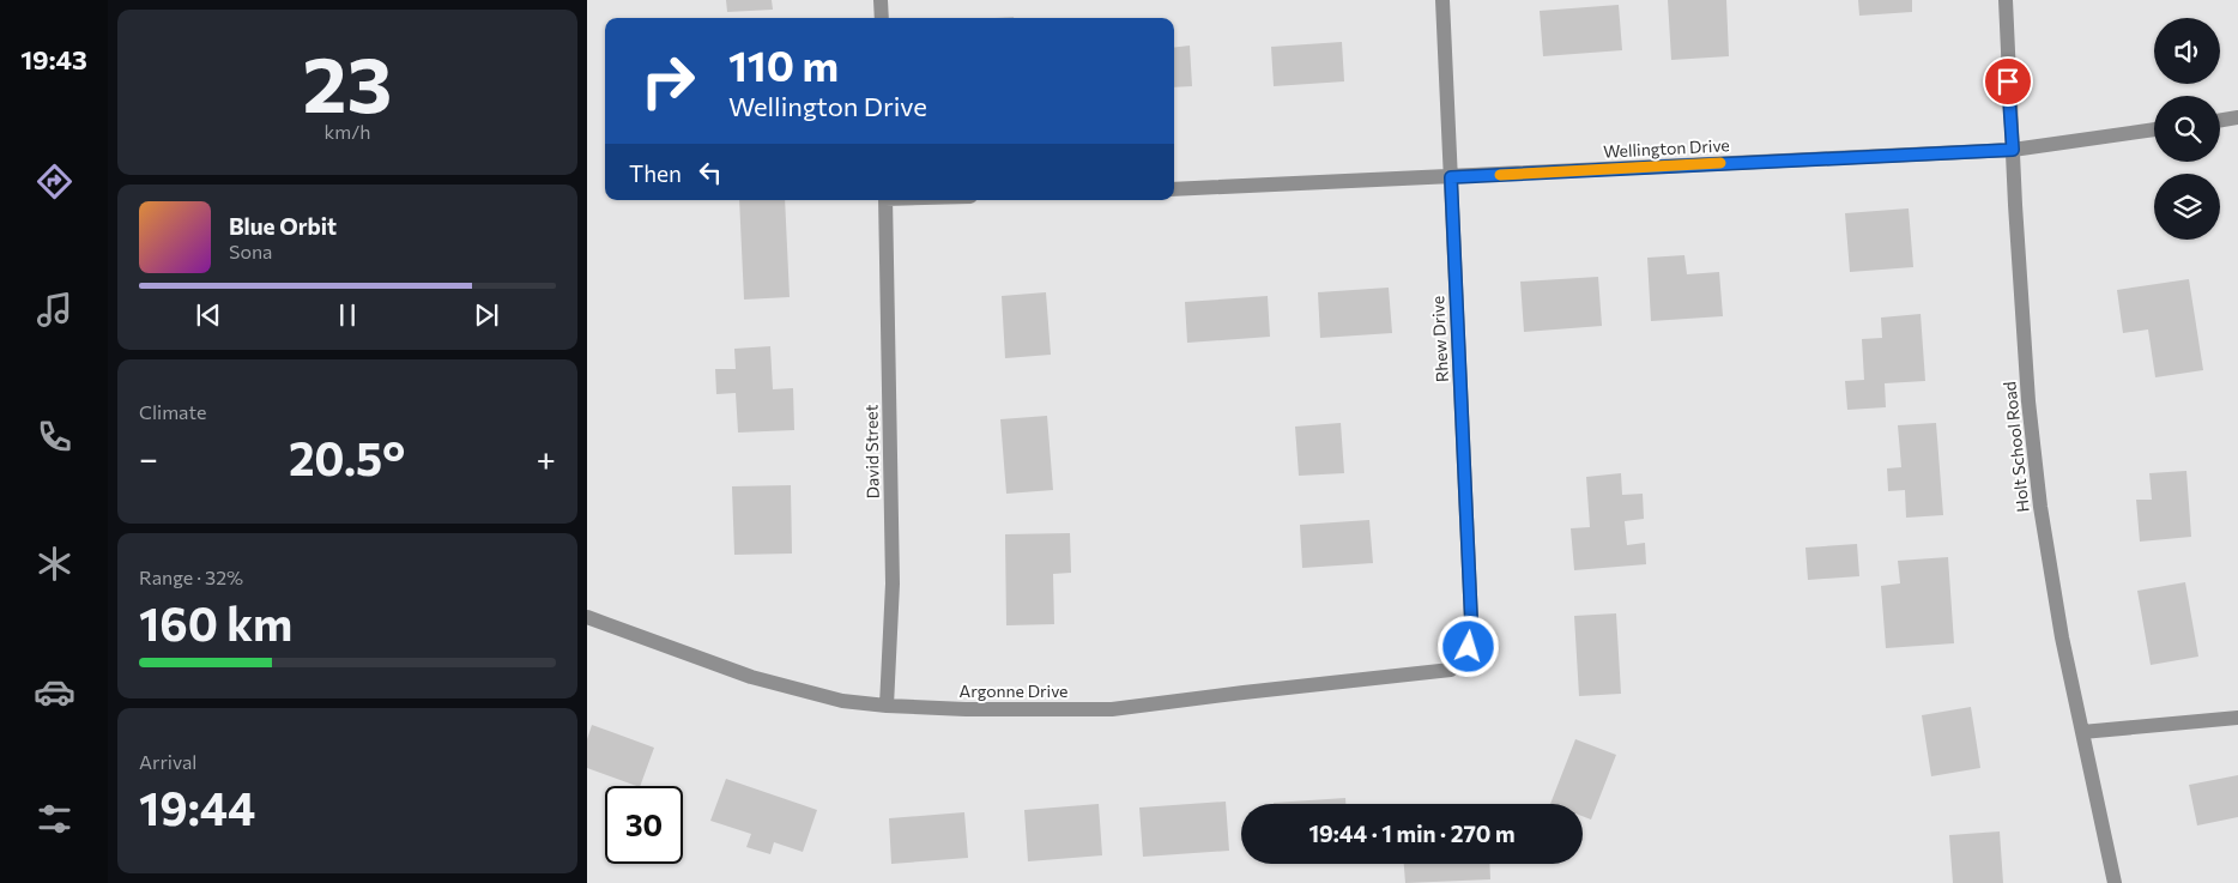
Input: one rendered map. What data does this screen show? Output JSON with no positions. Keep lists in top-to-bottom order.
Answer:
{
  "streets": {
    "street": [
      "Wellington Drive",
      "Rhew Drive",
      "Holt School Road",
      "David Street",
      "Argonne Drive"
    ]
  },
  "crossings": [
    ["Wellington Drive", "Rhew Drive"],
    ["Wellington Drive", "Holt School Road"],
    ["Rhew Drive", "Argonne Drive"],
    ["David Street", "Argonne Drive"]
  ],
  "page": {
    "tabs": "19:43",
    "tile": [
      ["23", "km/h"],
      "Climate",
      ["Range · 32%", "160 km"],
      ["Arrival", "19:44"]
    ],
    "turn": ["110 m", "Wellington Drive"],
    "then": "Then",
    "song": ["Blue Orbit", "Sona"],
    "heat": ["−", "20.5°", "+"],
    "limit": "30",
    "trip": "19:44 · 1 min · 270 m"
  }
}
